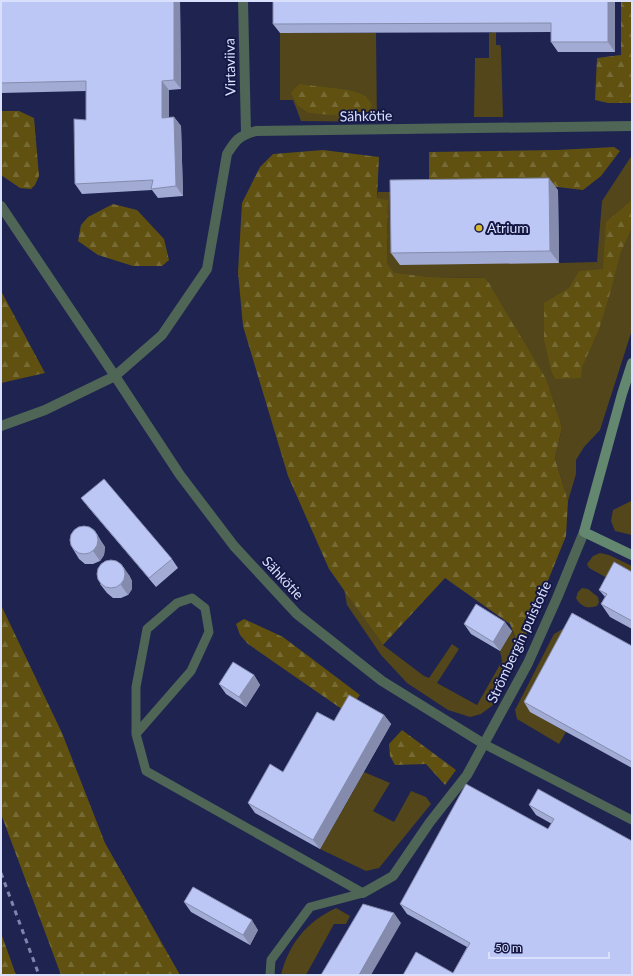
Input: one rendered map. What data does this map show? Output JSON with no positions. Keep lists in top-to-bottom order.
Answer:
{
  "streets": {
    "street": ["Virtaviiva", "Sähkötie", "Strömbergin puistotie"]
  },
  "crossings": [
    ["Virtaviiva", "Sähkötie"],
    ["Sähkötie", "Strömbergin puistotie"]
  ],
  "places": ["Atrium"],
  "scale_bar": "50 m"
}
